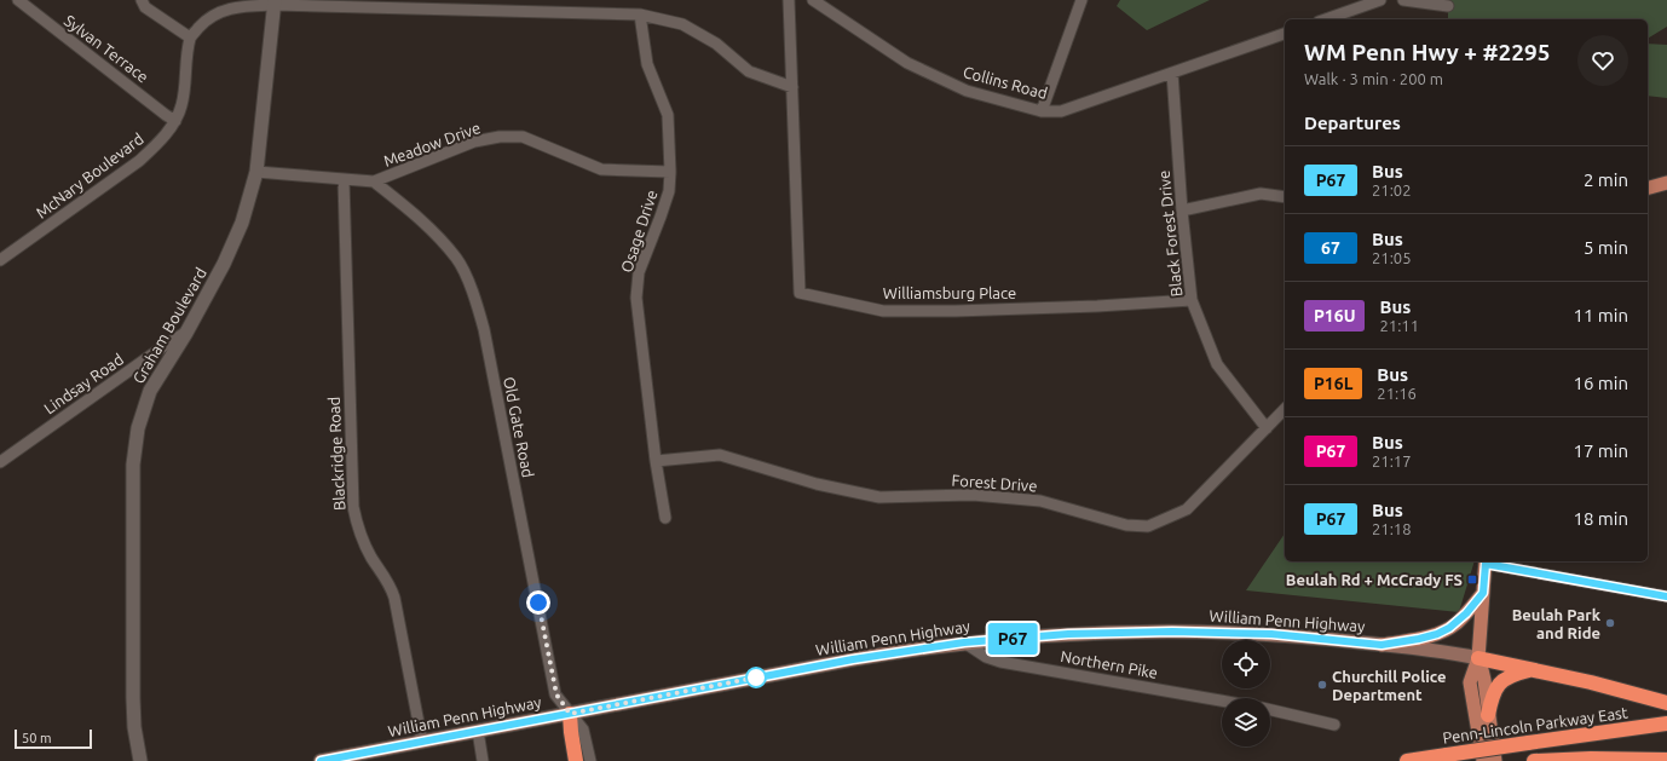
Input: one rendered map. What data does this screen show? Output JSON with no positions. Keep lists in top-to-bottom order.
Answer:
{
  "streets": {
    "highway": ["Penn-Lincoln Parkway East"],
    "main road": ["William Penn Highway"],
    "street": [
      "Sylvan Terrace",
      "Collins Road",
      "Meadow Drive",
      "McNary Boulevard",
      "Osage Drive",
      "Black Forest Drive",
      "Williamsburg Place",
      "Graham Boulevard",
      "Lindsay Road",
      "Old Gate Road",
      "Blackridge Road",
      "Forest Drive",
      "Northern Pike"
    ]
  },
  "crossings": [
    ["Sylvan Terrace", "McNary Boulevard"],
    ["Collins Road", "Black Forest Drive"],
    ["Meadow Drive", "Osage Drive"],
    ["Meadow Drive", "Graham Boulevard"],
    ["Meadow Drive", "Old Gate Road"],
    ["Meadow Drive", "Blackridge Road"],
    ["Osage Drive", "Forest Drive"],
    ["Black Forest Drive", "Williamsburg Place"],
    ["Black Forest Drive", "Forest Drive"],
    ["Graham Boulevard", "Lindsay Road"],
    ["Old Gate Road", "William Penn Highway"],
    ["Blackridge Road", "William Penn Highway"],
    ["William Penn Highway", "Northern Pike"]
  ],
  "places": {
    "transit": ["Beulah Rd + McCrady FS"],
    "other": ["Beulah Park and Ride", "Churchill Police Department"]
  },
  "lines": ["bus line P67"],
  "scale_bar": "50 m",
  "page": {
    "on_map": "P67",
    "heading": [
      ["WM Penn Hwy + #2295", "Walk · 3 min · 200 m"],
      "Departures"
    ],
    "list": [
      {
        "mark": "P67",
        "name": "Bus",
        "note": "21:02",
        "value": "2 min"
      },
      {
        "mark": "67",
        "name": "Bus",
        "note": "21:05",
        "value": "5 min"
      },
      {
        "mark": "P16U",
        "name": "Bus",
        "note": "21:11",
        "value": "11 min"
      },
      {
        "mark": "P16L",
        "name": "Bus",
        "note": "21:16",
        "value": "16 min"
      },
      {
        "mark": "P67",
        "name": "Bus",
        "note": "21:17",
        "value": "17 min"
      },
      {
        "mark": "P67",
        "name": "Bus",
        "note": "21:18",
        "value": "18 min"
      }
    ],
    "scale": "50 m"
  }
}
